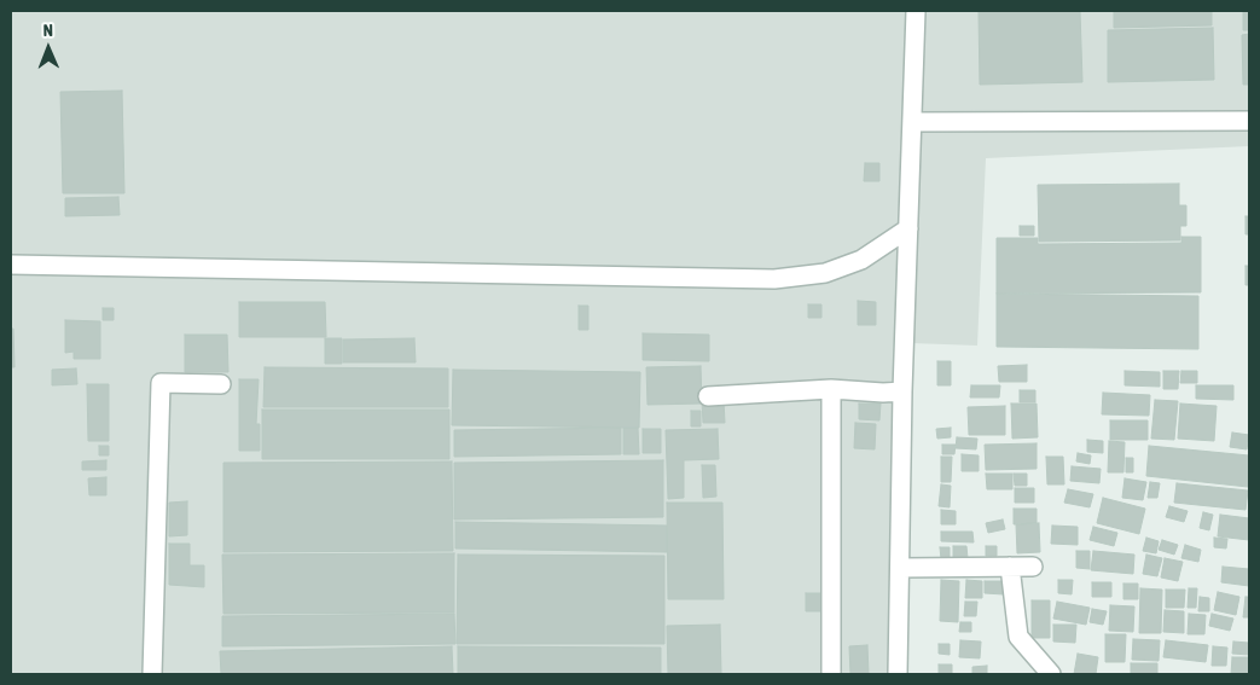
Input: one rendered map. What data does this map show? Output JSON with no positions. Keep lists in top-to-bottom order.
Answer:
{
  "north": "top"
}
